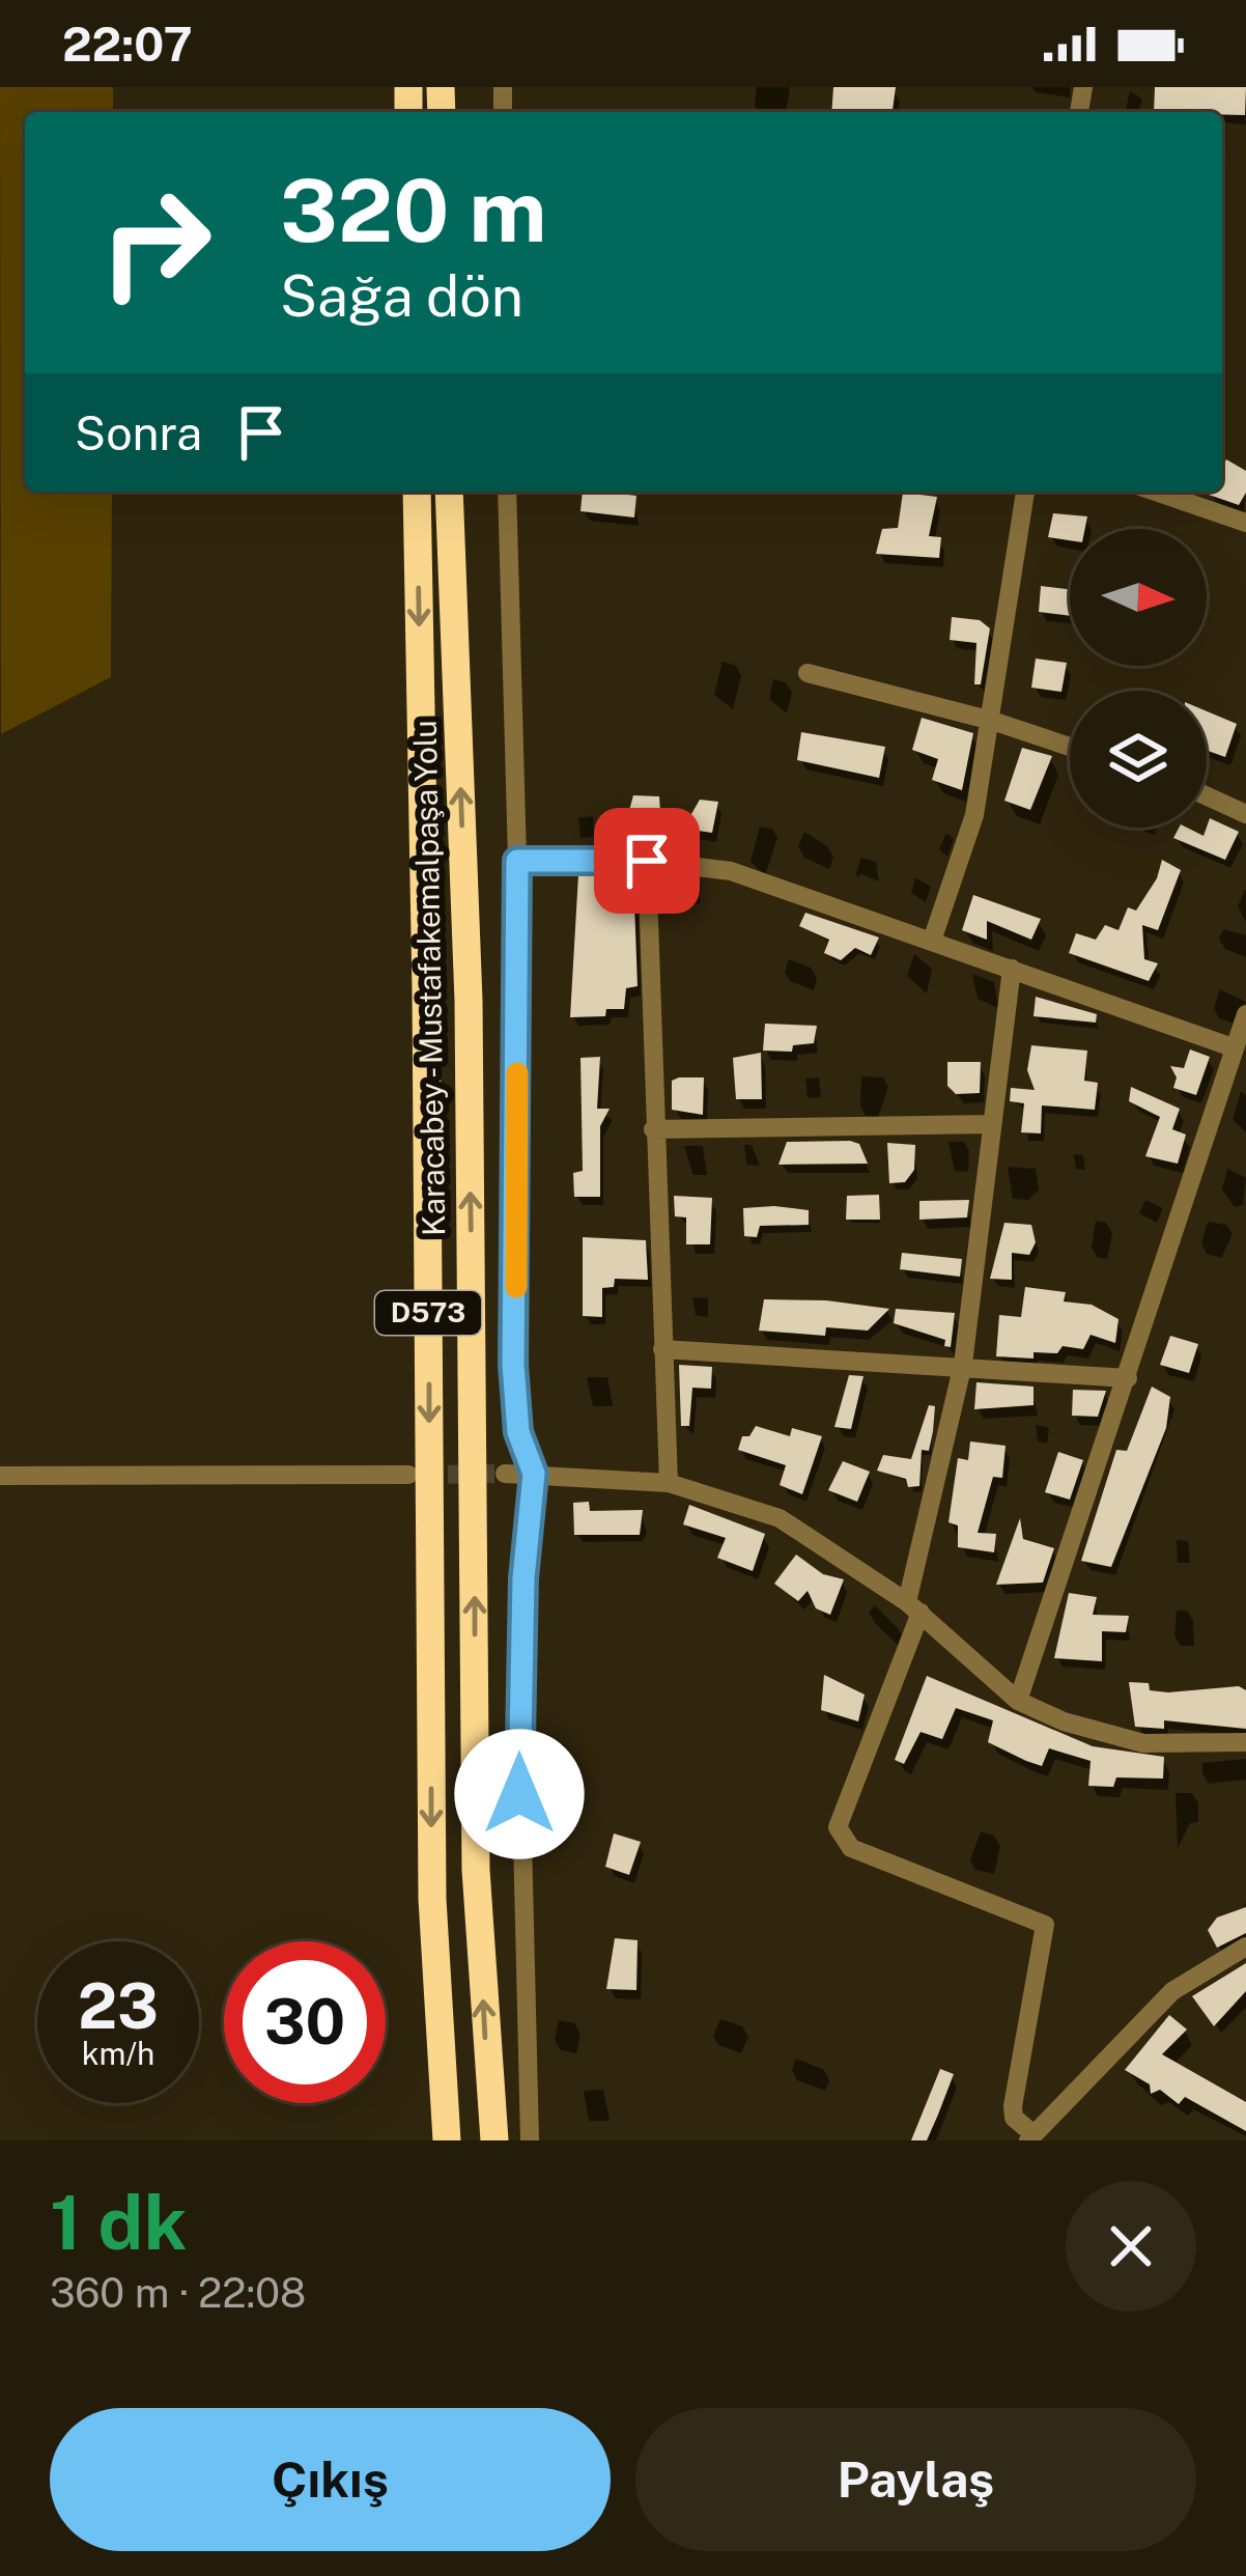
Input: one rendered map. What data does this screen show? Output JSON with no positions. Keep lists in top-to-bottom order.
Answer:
{
  "streets": {
    "highway": ["Karacabey - Mustafakemalpaşa Yolu", "D573"]
  },
  "north": "right",
  "page": {
    "status": "22:07",
    "turn": ["320 m", "Sağa dön"],
    "then": "Sonra",
    "speed": "23 km/h",
    "limit": "30",
    "heading": ["1 dk", "360 m · 22:08"],
    "buttons": ["Çıkış", "Paylaş"]
  }
}
